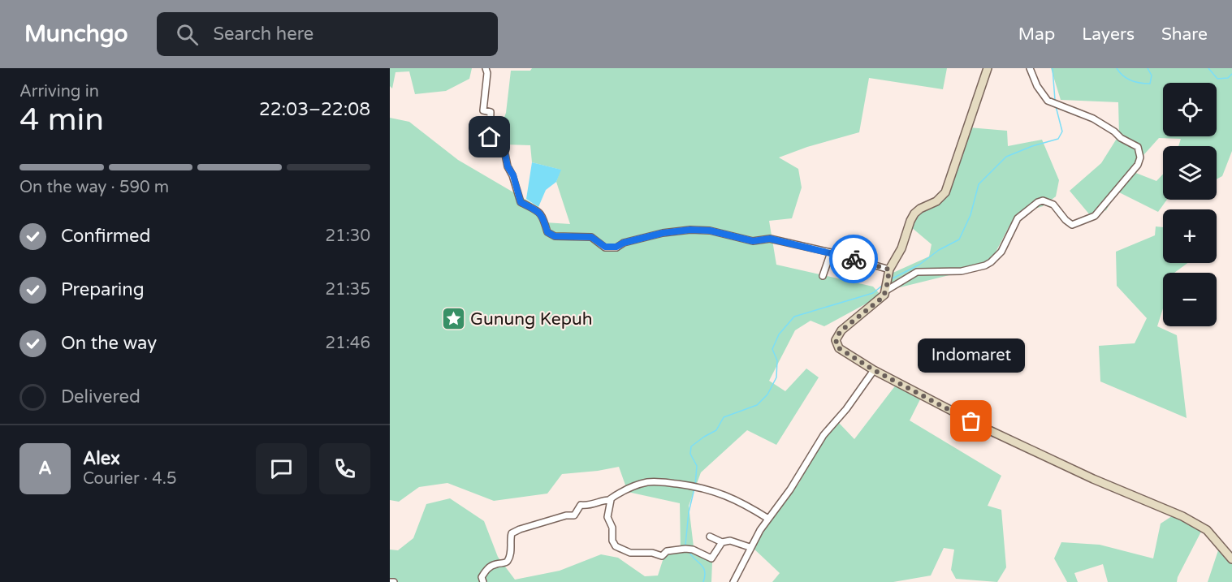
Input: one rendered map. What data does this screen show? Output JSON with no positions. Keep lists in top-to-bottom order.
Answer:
{
  "places": {
    "place": ["Gunung Kepuh"],
    "other": ["Indomaret"]
  },
  "page": {
    "header": "Munchgo",
    "search": "Search here",
    "nav": ["Map", "Layers", "Share"],
    "heading": ["4 min", "Arriving in", "22:03–22:08"],
    "panel": ["Alex", "Courier · 4.5"],
    "map_buttons": ["+", "−"],
    "bar": "On the way · 590 m",
    "list": [
      ["Confirmed", "21:30"],
      ["Preparing", "21:35"],
      ["On the way", "21:46"],
      "Delivered"
    ],
    "bubble": "Indomaret",
    "round": "A"
  }
}
